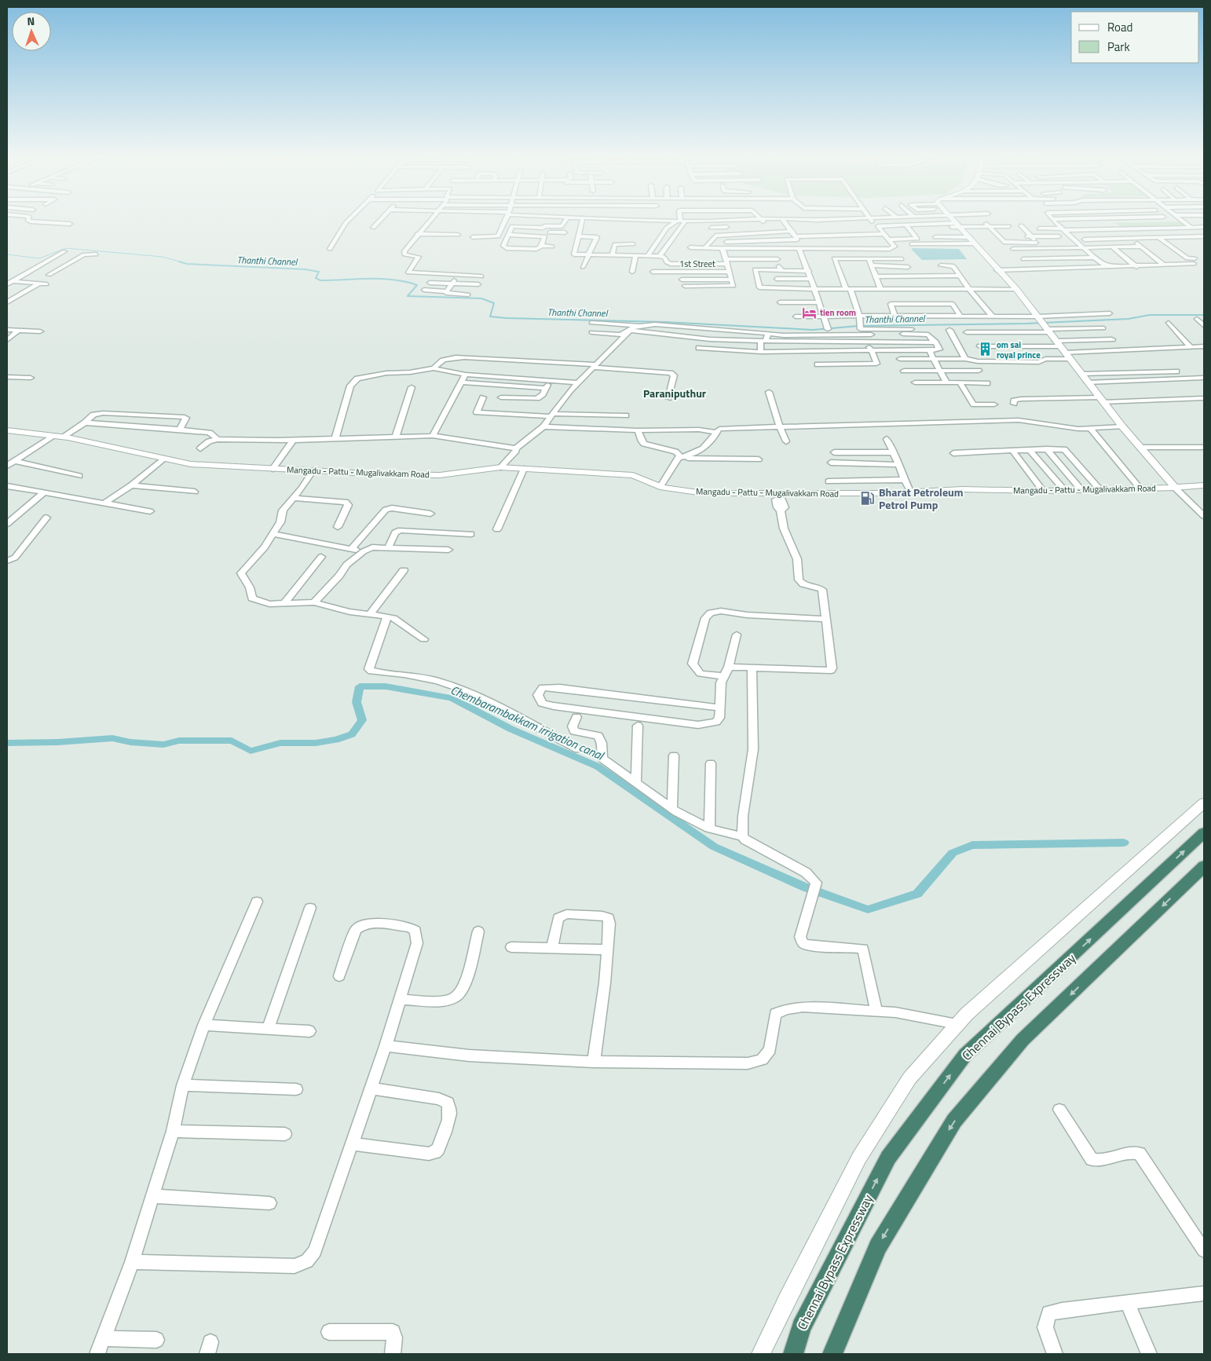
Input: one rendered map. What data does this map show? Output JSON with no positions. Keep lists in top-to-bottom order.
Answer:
{
  "streets": {
    "highway": ["Chennai Bypass Expressway"],
    "street": ["1st Street", "Mangadu - Pattu - Mugalivakkam Road"]
  },
  "districts": ["Paraniputhur"],
  "water": ["Thanthi Channel", "Chembarambakkam irrigation canal"],
  "places": {
    "hotel": ["tien room"],
    "building": ["om sai royal prince"],
    "fuel station": ["Bharat Petroleum Petrol Pump"]
  },
  "legend": ["Road", "Park"],
  "north": "top"
}
